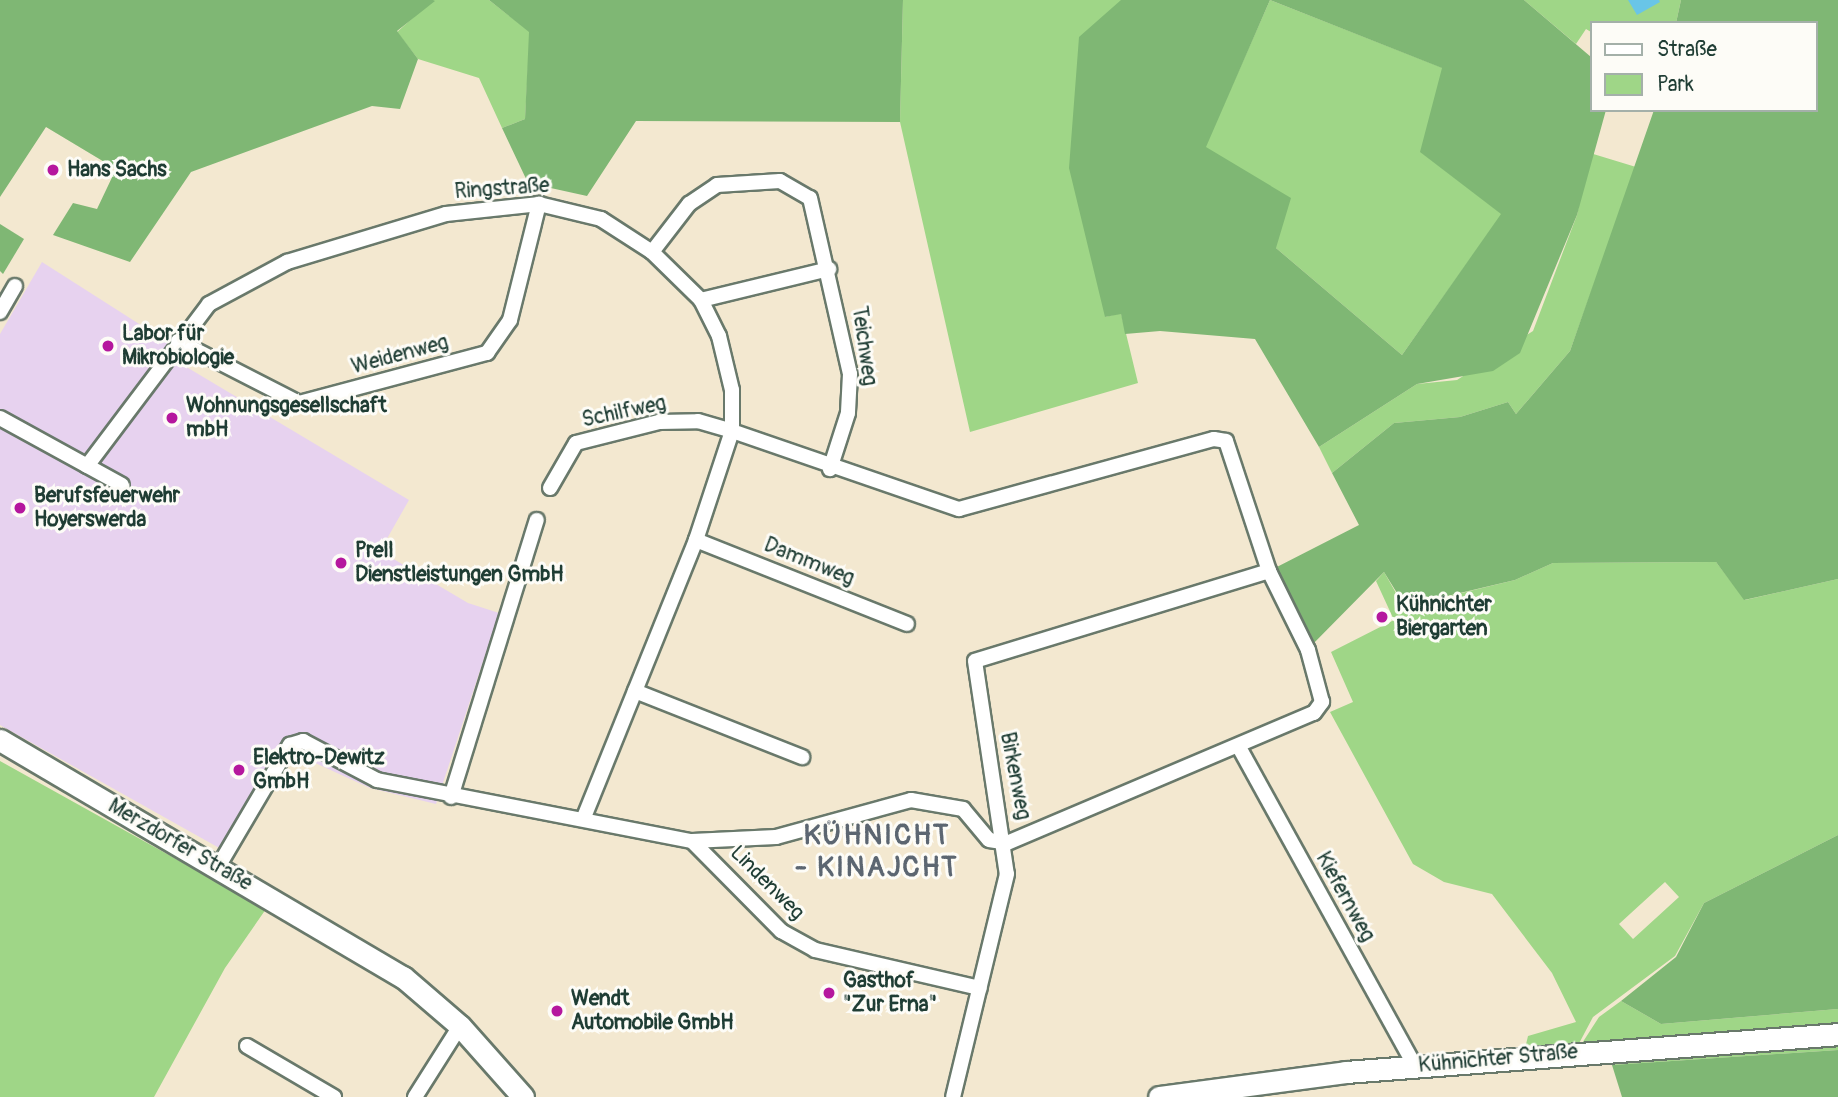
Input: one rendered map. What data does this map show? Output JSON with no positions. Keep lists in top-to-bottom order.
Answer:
{
  "streets": {
    "street": [
      "Ringstraße",
      "Teichweg",
      "Weidenweg",
      "Schilfweg",
      "Dammweg",
      "Birkenweg",
      "Merzdorfer Straße",
      "Lindenweg",
      "Kiefernweg",
      "Kühnichter Straße"
    ]
  },
  "crossings": [
    ["Ringstraße", "Teichweg"],
    ["Ringstraße", "Weidenweg"],
    ["Ringstraße", "Schilfweg"],
    ["Ringstraße", "Dammweg"],
    ["Ringstraße", "Lindenweg"],
    ["Teichweg", "Birkenweg"],
    ["Birkenweg", "Lindenweg"],
    ["Birkenweg", "Kiefernweg"],
    ["Merzdorfer Straße", "Lindenweg"],
    ["Kiefernweg", "Kühnichter Straße"]
  ],
  "districts": ["KÜHNICHT - KINAJCHT"],
  "places": [
    "Hans Sachs",
    "Labor für Mikrobiologie",
    "Wohnungsgesellschaft mbH",
    "Berufsfeuerwehr Hoyerswerda",
    "Prell Dienstleistungen GmbH",
    "Kühnichter Biergarten",
    "Elektro-Dewitz GmbH",
    "Gasthof \"Zur Erna\"",
    "Wendt Automobile GmbH"
  ],
  "legend": ["Straße", "Park"]
}
